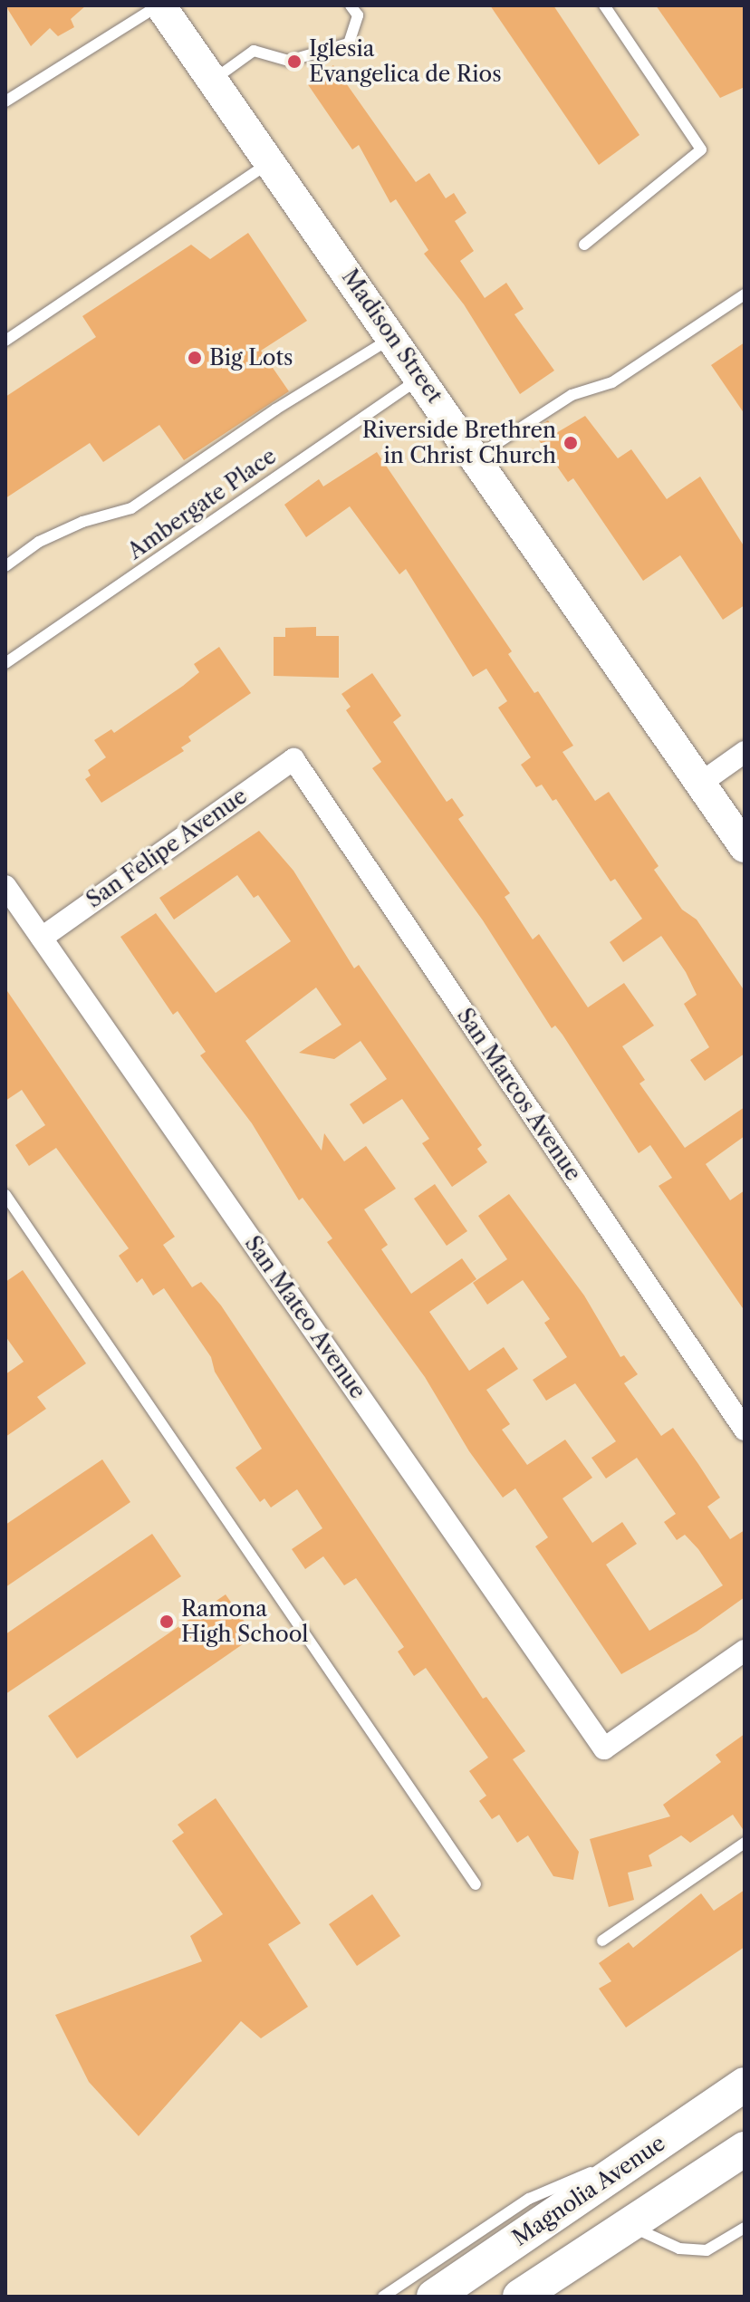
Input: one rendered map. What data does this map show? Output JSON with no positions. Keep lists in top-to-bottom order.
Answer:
{
  "streets": {
    "main road": ["Madison Street", "Magnolia Avenue"],
    "street": ["San Felipe Avenue", "San Marcos Avenue", "San Mateo Avenue"],
    "lane": ["Ambergate Place"]
  },
  "crossings": [
    ["Madison Street", "Ambergate Place"],
    ["San Felipe Avenue", "San Marcos Avenue"],
    ["San Felipe Avenue", "San Mateo Avenue"]
  ],
  "places": [
    "Iglesia Evangelica de Rios",
    "Big Lots",
    "Riverside Brethren in Christ Church",
    "Ramona High School"
  ]
}
